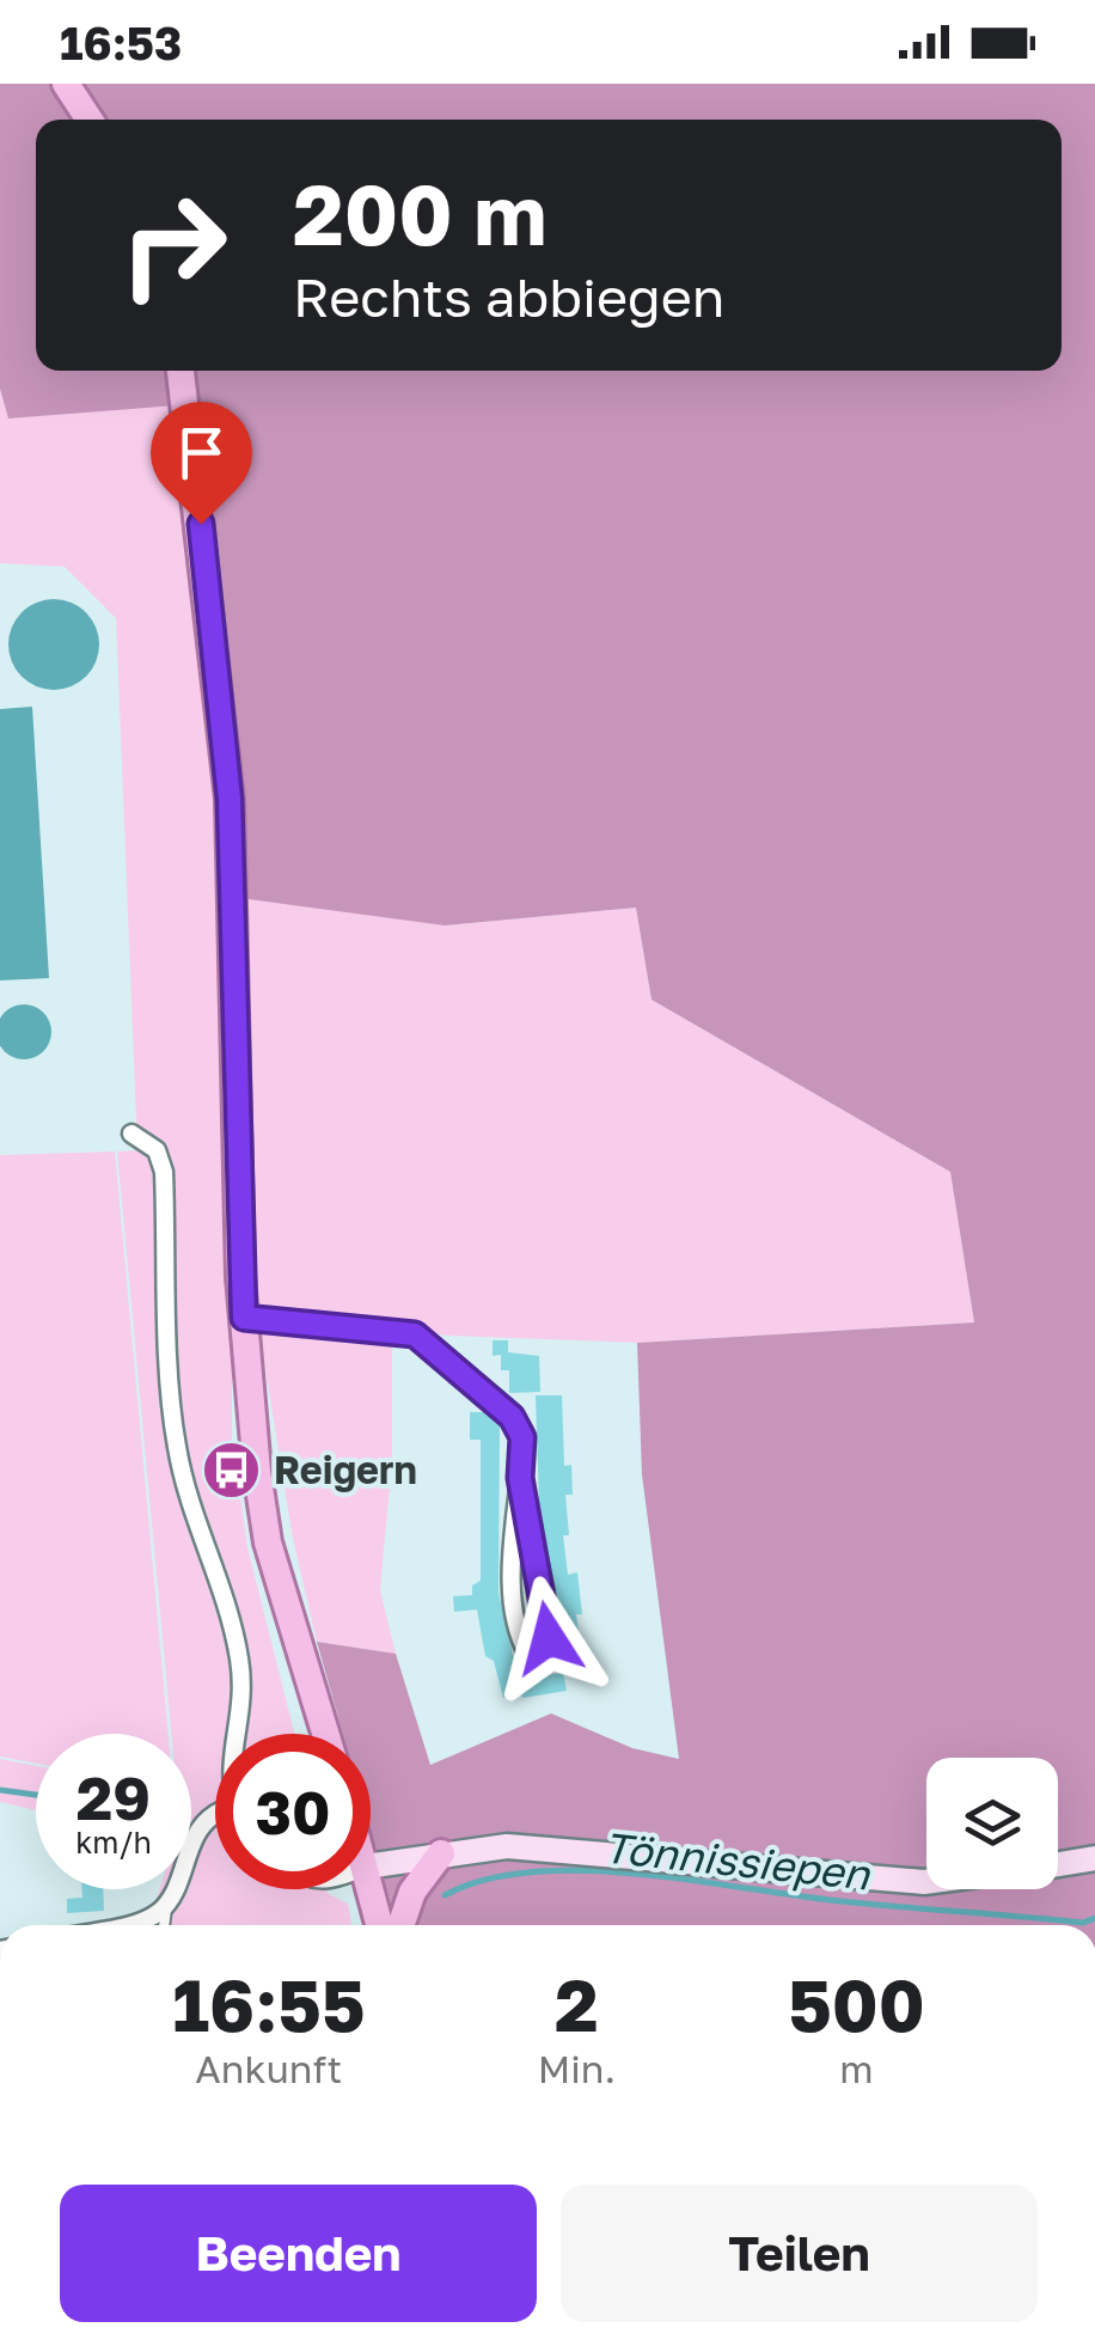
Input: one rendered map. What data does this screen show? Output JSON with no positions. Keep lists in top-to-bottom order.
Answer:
{
  "water": ["Tönnissiepen"],
  "places": {
    "bus stop": ["Reigern"]
  },
  "page": {
    "status": "16:53",
    "turn": ["200 m", "Rechts abbiegen"],
    "speed": "29 km/h",
    "limit": "30",
    "eta": [
      "16:55",
      "Ankunft",
      "2",
      "Min.",
      "500",
      "m"
    ],
    "buttons": ["Beenden", "Teilen"]
  }
}
